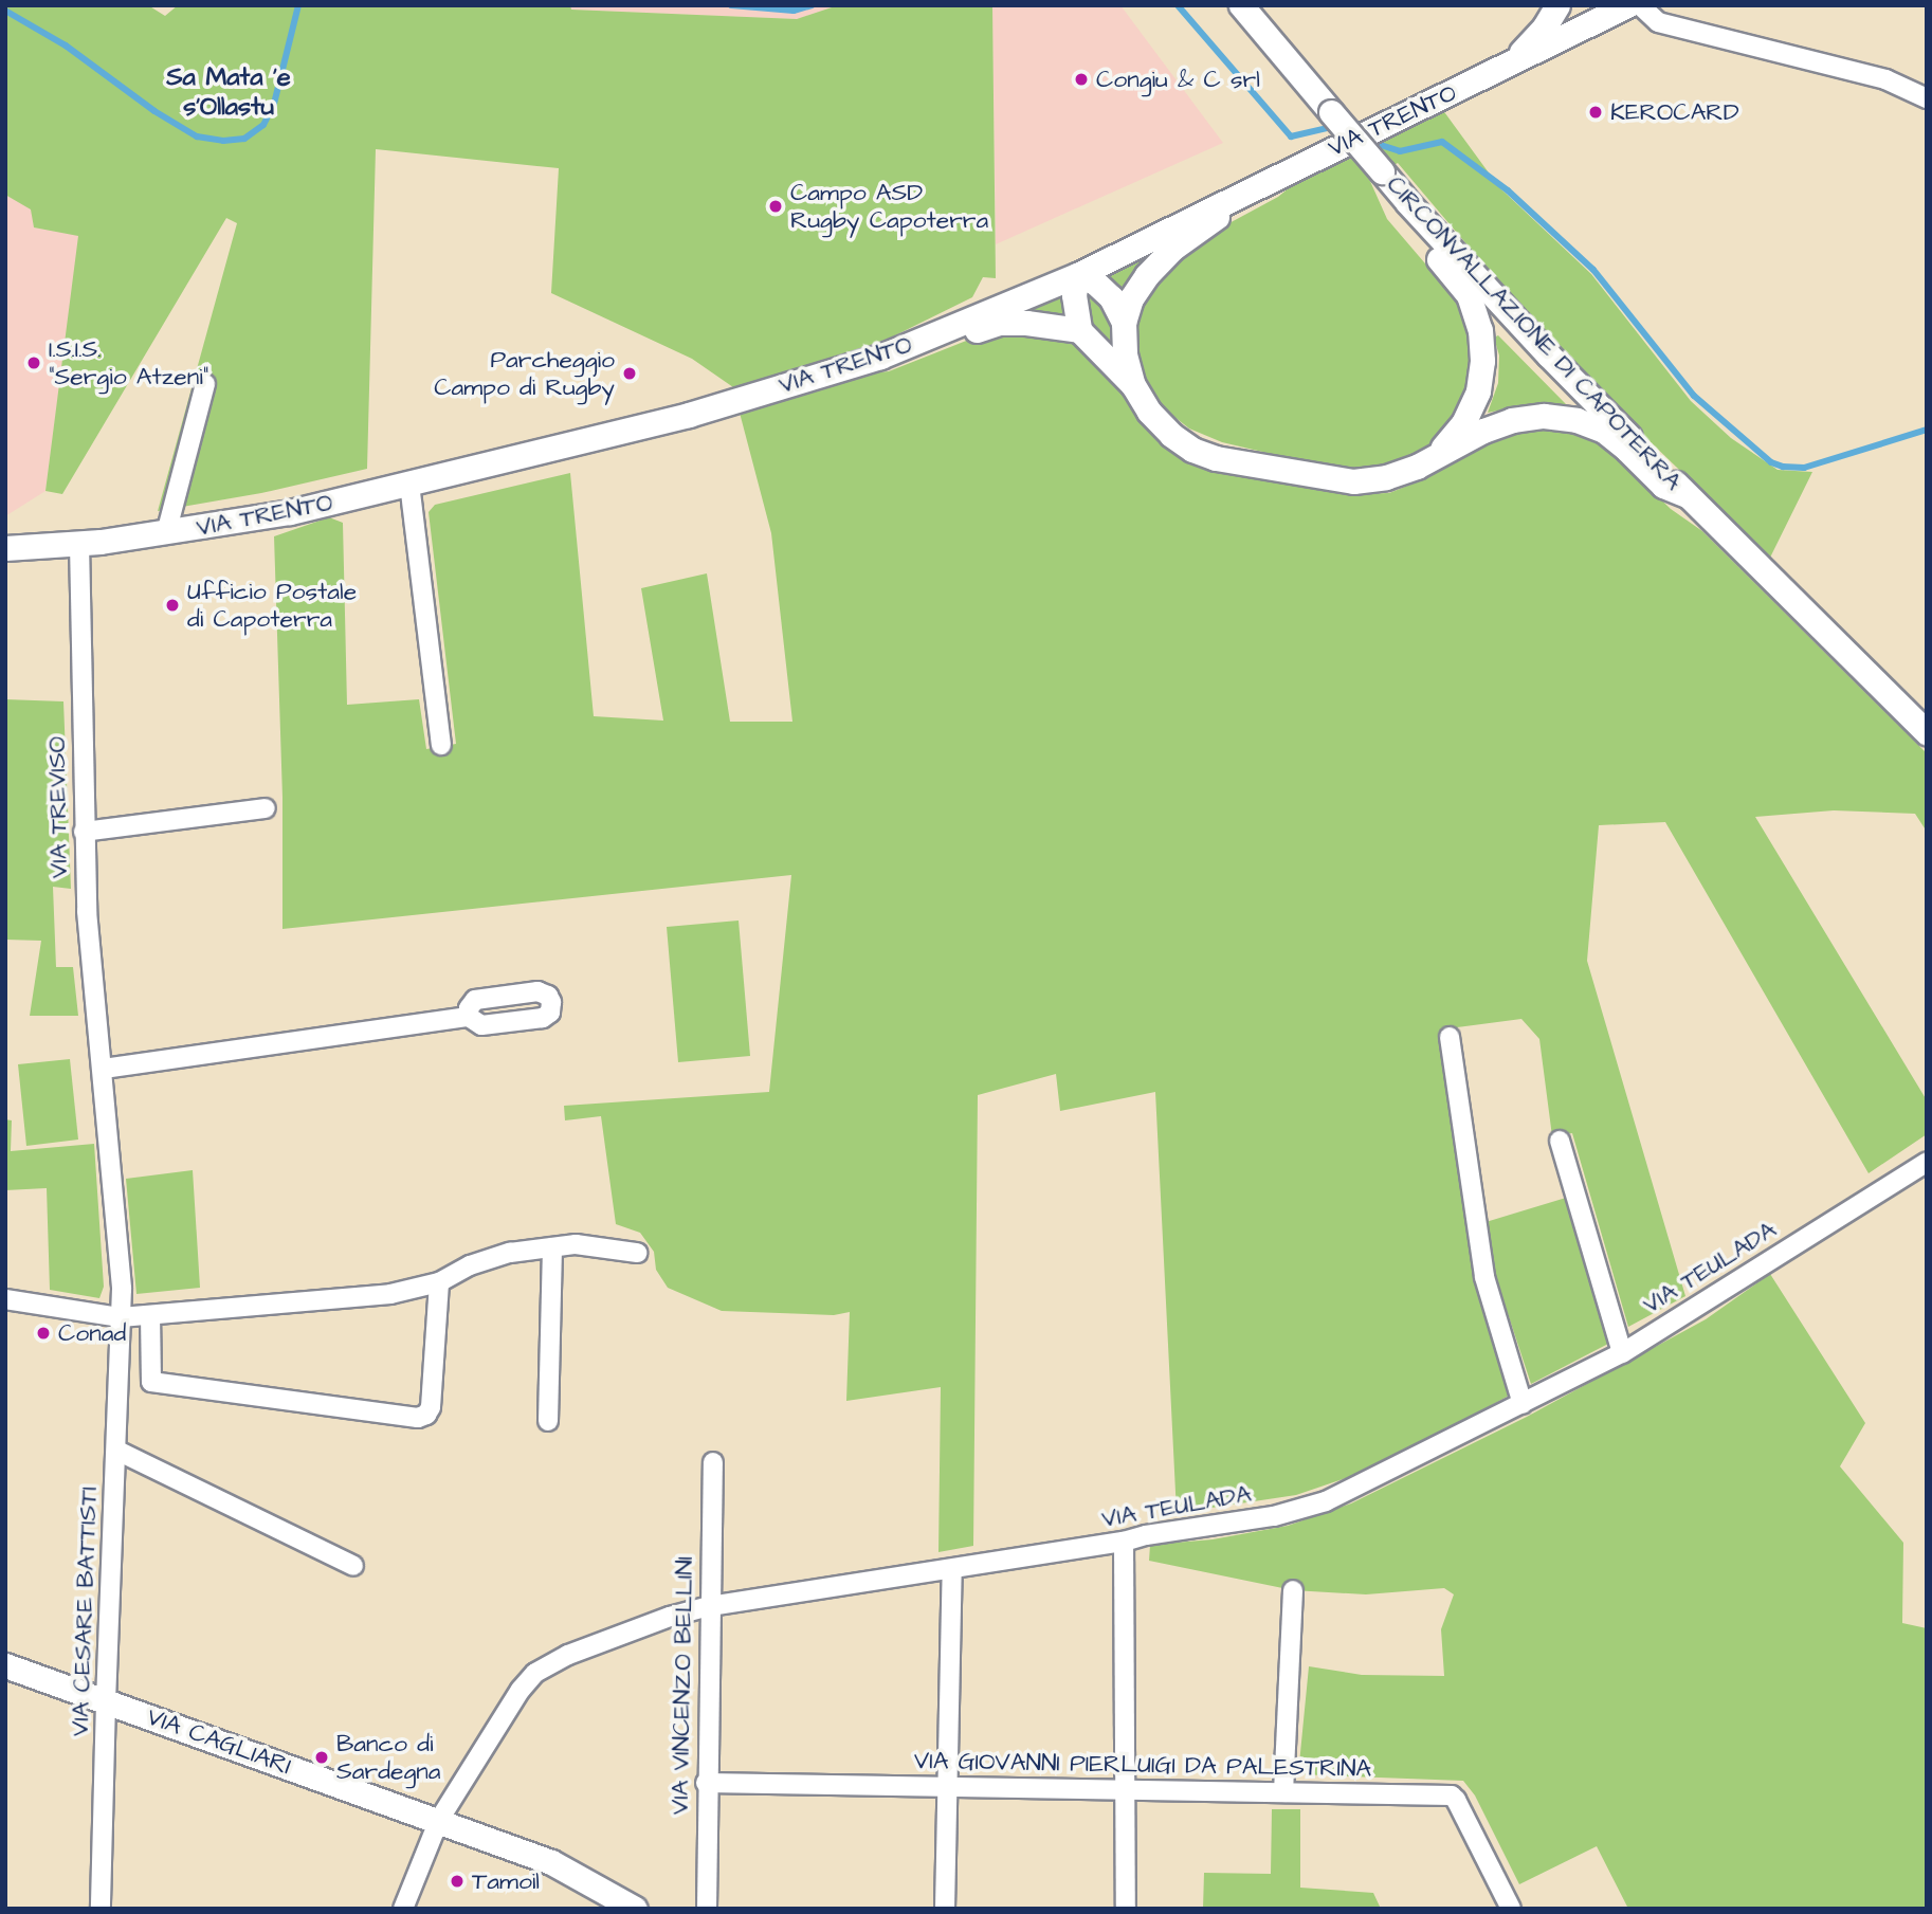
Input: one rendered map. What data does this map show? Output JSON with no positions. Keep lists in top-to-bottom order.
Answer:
{
  "streets": {
    "street": [
      "VIA TRENTO",
      "CIRCONVALLAZIONE DI CAPOTERRA",
      "VIA TREVISO",
      "VIA TEULADA",
      "VIA CESARE BATTISTI",
      "VIA VINCENZO BELLINI",
      "VIA CAGLIARI",
      "VIA GIOVANNI PIERLUIGI DA PALESTRINA"
    ]
  },
  "crossings": [
    ["VIA TRENTO", "VIA TREVISO"],
    ["VIA TREVISO", "VIA CESARE BATTISTI"],
    ["VIA TEULADA", "VIA VINCENZO BELLINI"],
    ["VIA TEULADA", "VIA CAGLIARI"],
    ["VIA CESARE BATTISTI", "VIA CAGLIARI"],
    ["VIA VINCENZO BELLINI", "VIA GIOVANNI PIERLUIGI DA PALESTRINA"]
  ],
  "districts": ["Sa Mata 'e s'Ollastu"],
  "places": [
    "Congiu & C srl",
    "KEROCARD",
    "Campo ASD Rugby Capoterra",
    "I.S.I.S. \"Sergio Atzeni\"",
    "Parcheggio Campo di Rugby",
    "Ufficio Postale di Capoterra",
    "Conad",
    "Banco di Sardegna",
    "Tamoil"
  ]
}
